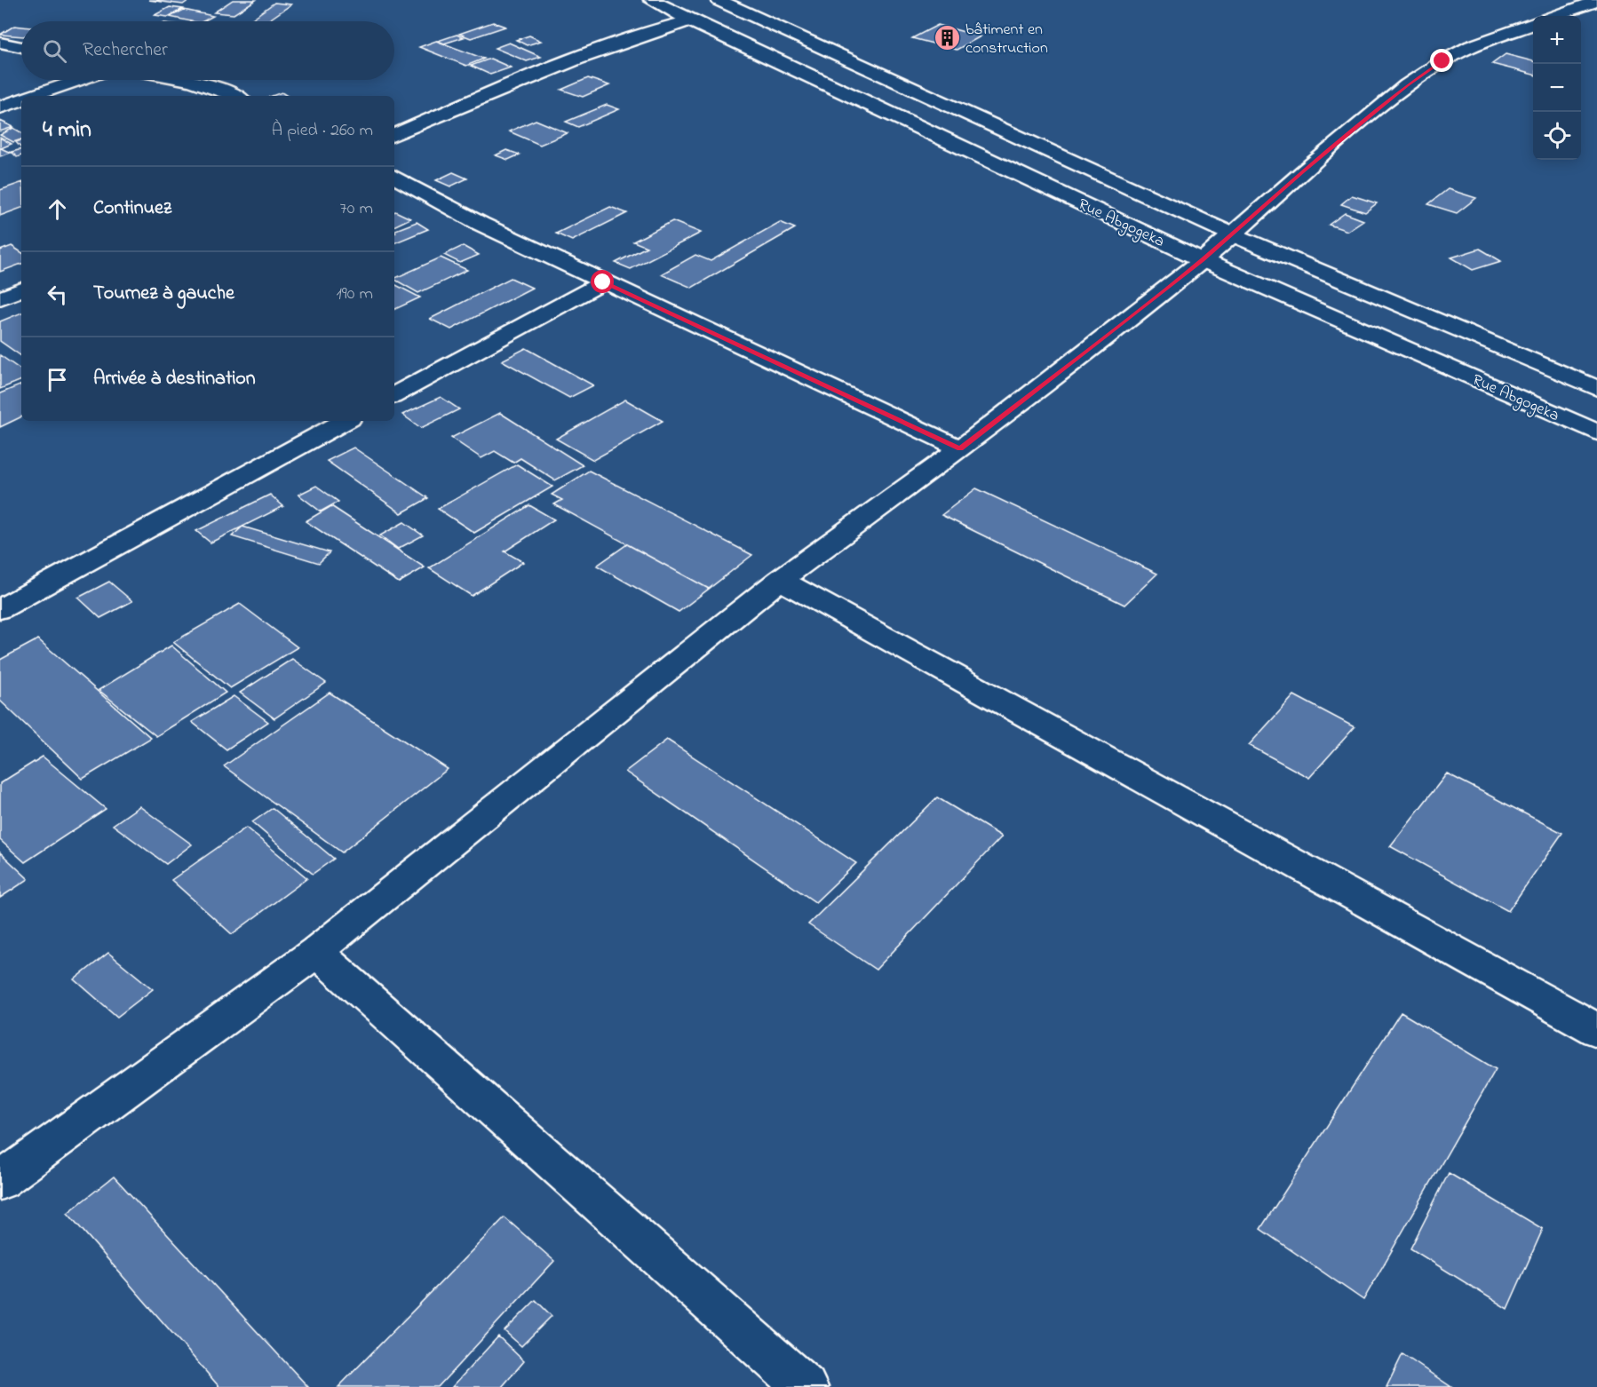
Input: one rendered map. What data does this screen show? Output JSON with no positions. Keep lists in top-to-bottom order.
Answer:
{
  "streets": {
    "street": ["Rue Abgogeka"]
  },
  "places": {
    "building": ["bâtiment en construction"]
  },
  "page": {
    "map_buttons": ["+", "−"],
    "search": "Rechercher",
    "heading": ["4 min", "À pied · 260 m"],
    "list": [
      ["Continuez", "70 m"],
      ["Tournez à gauche", "190 m"],
      "Arrivée à destination"
    ]
  }
}
